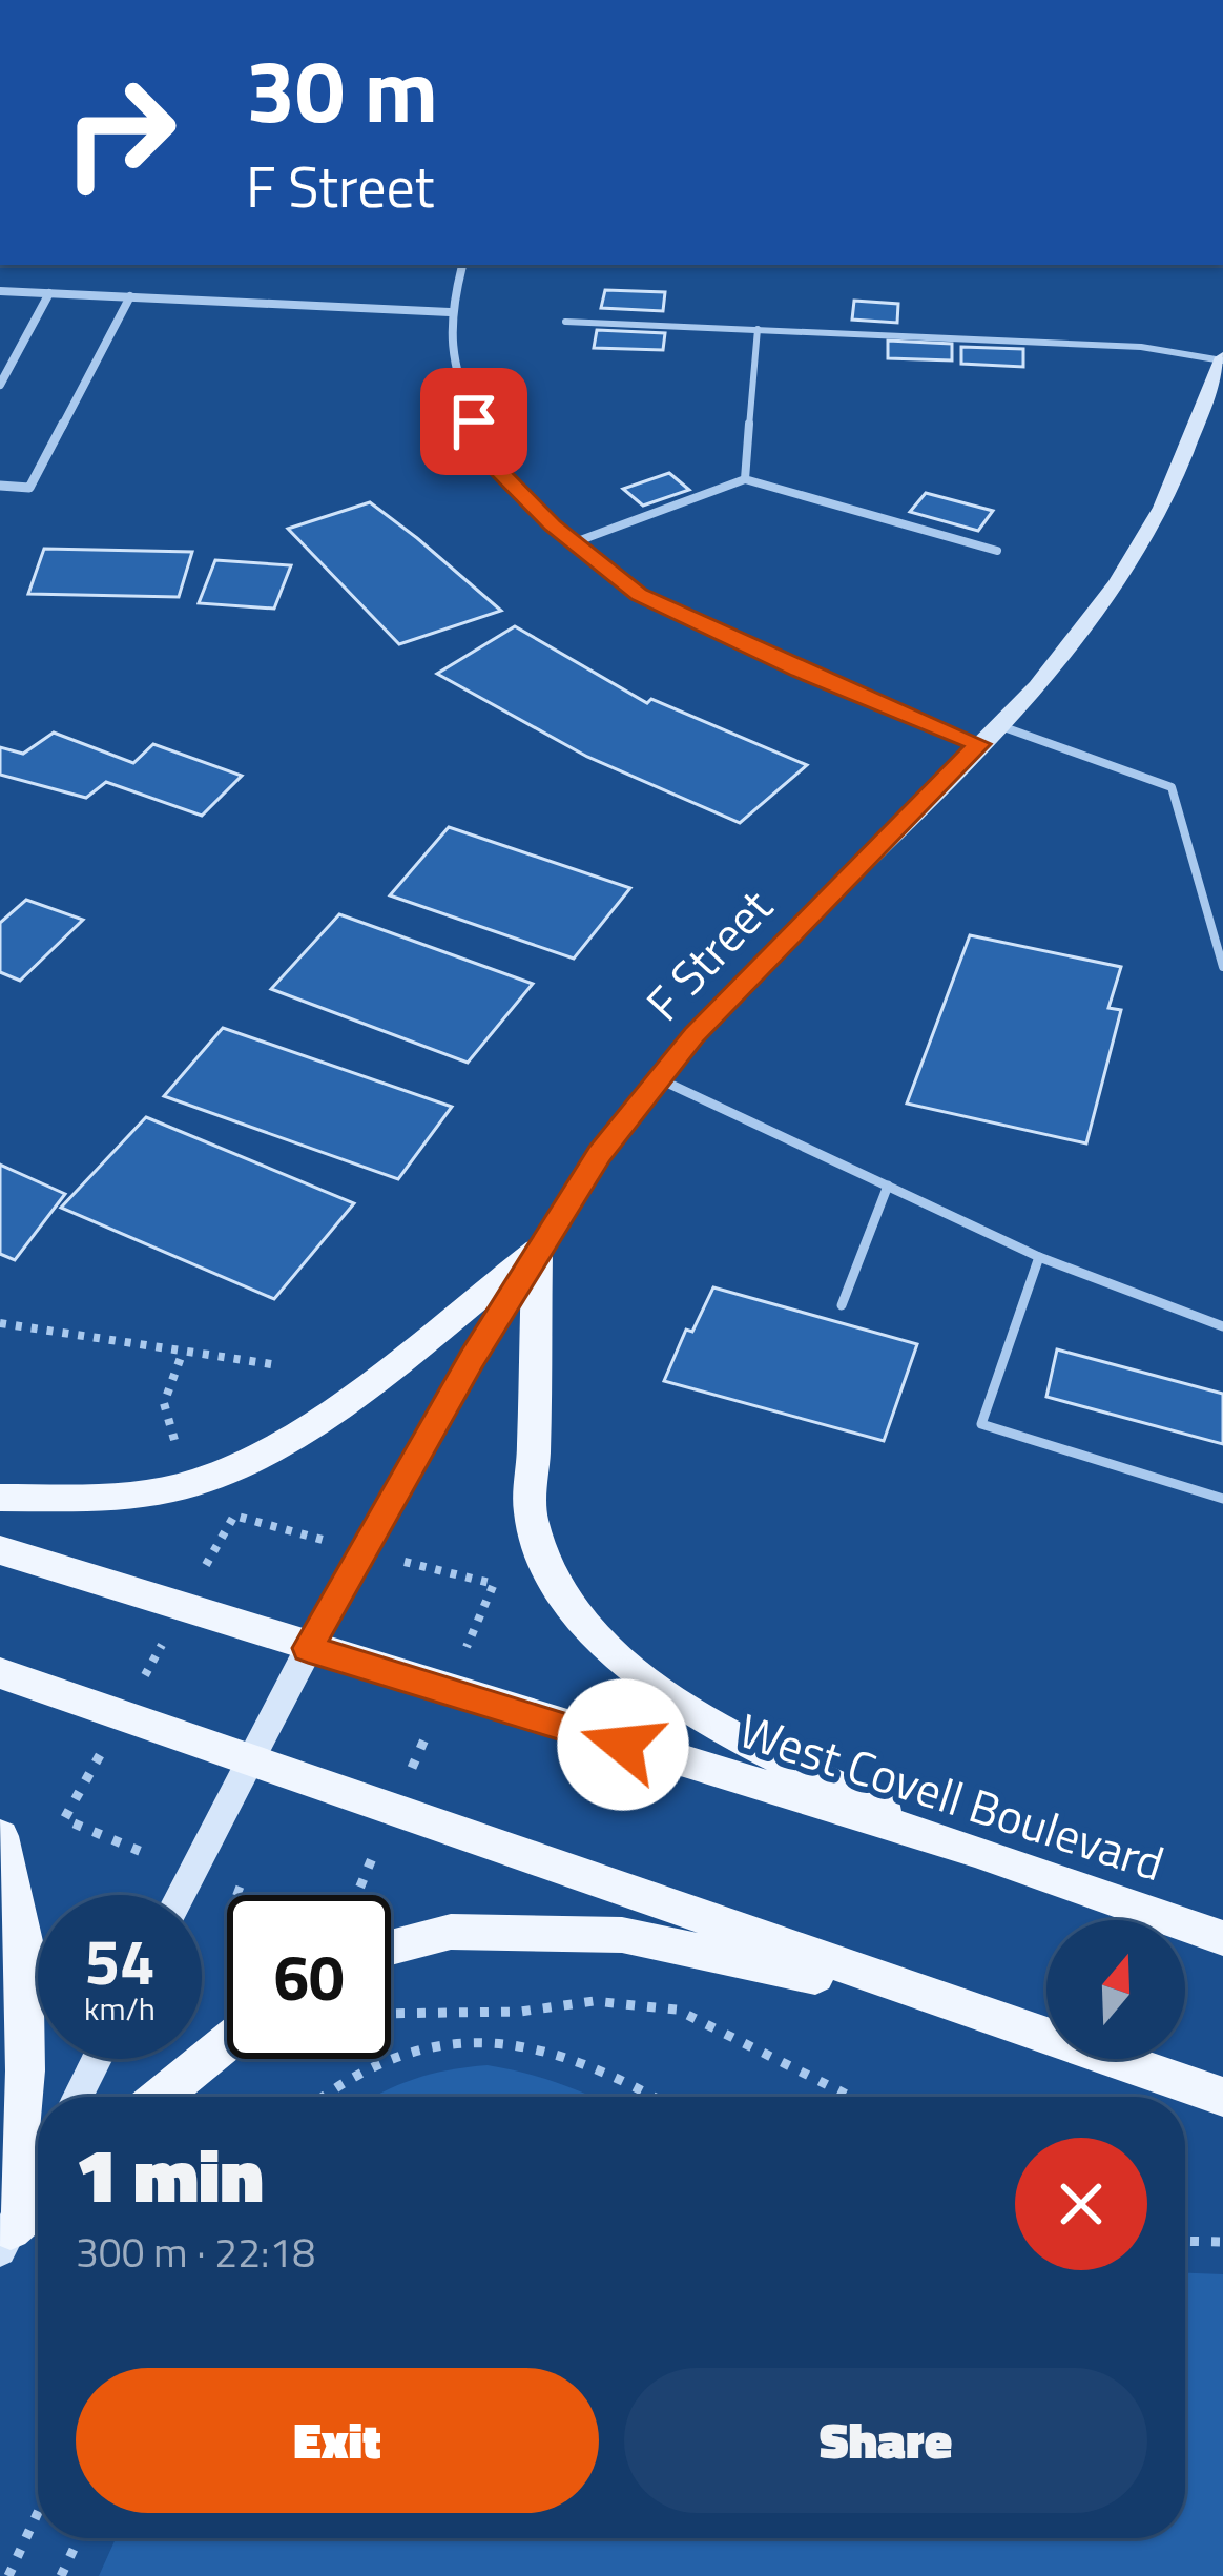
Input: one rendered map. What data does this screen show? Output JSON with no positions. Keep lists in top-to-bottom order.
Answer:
{
  "streets": {
    "main road": ["West Covell Boulevard"],
    "street": ["F Street"]
  },
  "crossings": [
    ["F Street", "West Covell Boulevard"]
  ],
  "north": "top",
  "page": {
    "turn": ["30 m", "F Street"],
    "speed": "54 km/h",
    "limit": "60",
    "heading": ["1 min", "300 m · 22:18"],
    "buttons": ["Exit", "Share"]
  }
}
